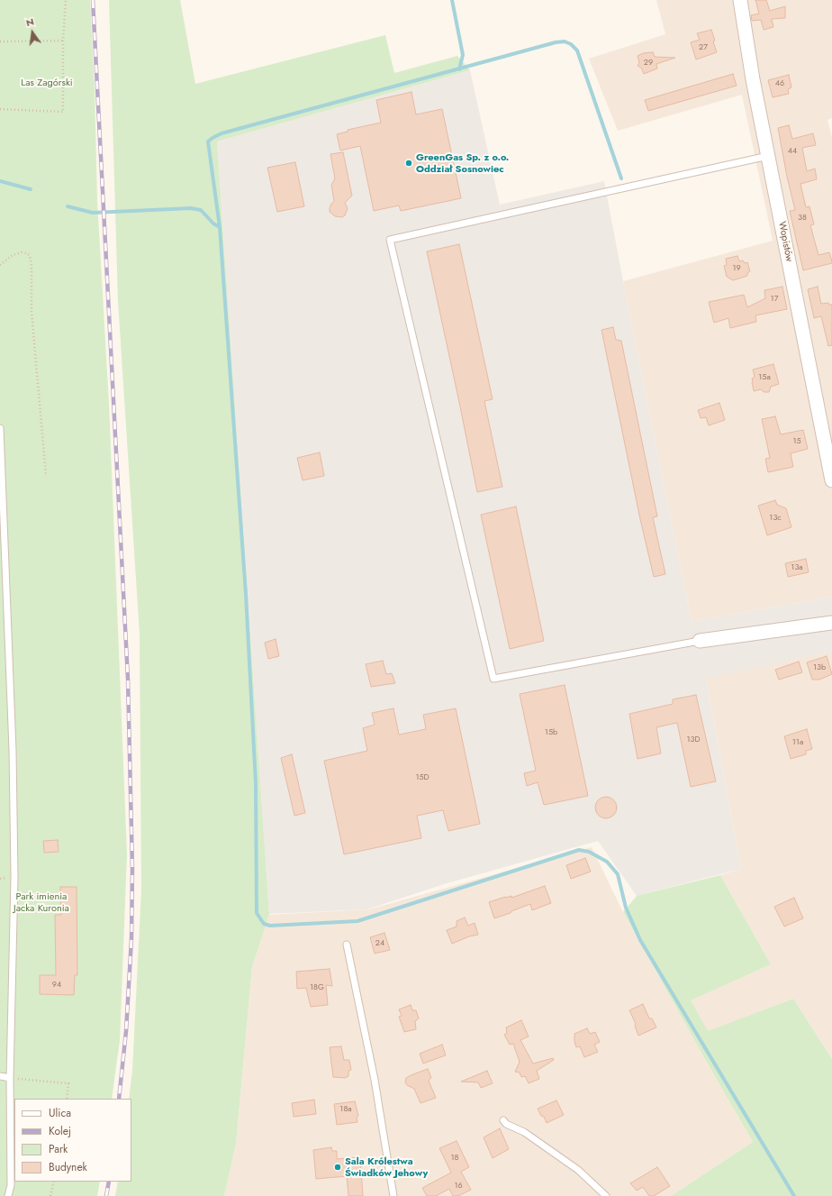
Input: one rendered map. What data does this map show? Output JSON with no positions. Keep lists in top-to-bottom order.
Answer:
{
  "streets": {
    "street": ["Wopistów"]
  },
  "parks": ["Las Zagórski", "Park imienia Jacka Kuronia"],
  "places": ["GreenGas Sp. z o.o. Oddział Sosnowiec", "Sala Królestwa Świadków Jehowy"],
  "house_numbers": [
    "27",
    "29",
    "46",
    "44",
    "38",
    "19",
    "17",
    "15a",
    "15",
    "13c",
    "13a",
    "13b",
    "15b",
    "13D",
    "11a",
    "15D",
    "24",
    "94",
    "18G",
    "18a",
    "18",
    "16"
  ],
  "legend": [
    "Ulica",
    "Kolej",
    "Park",
    "Budynek"
  ],
  "north": "top"
}
